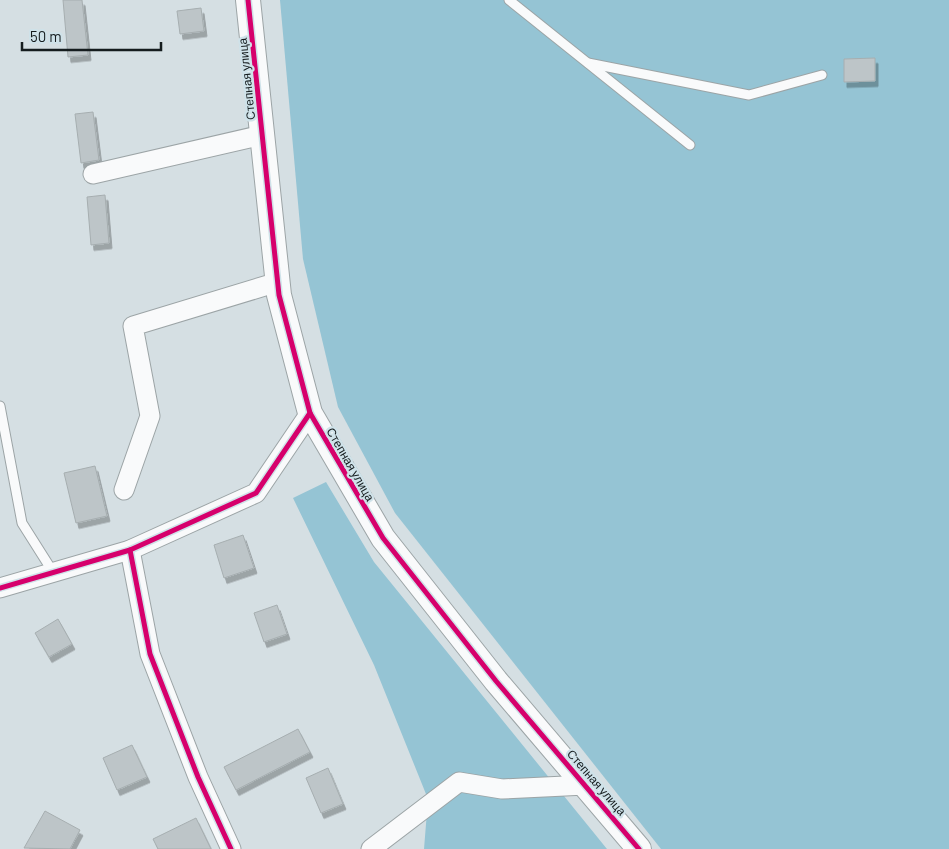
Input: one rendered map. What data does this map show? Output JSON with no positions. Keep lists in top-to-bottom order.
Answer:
{
  "streets": {
    "street": ["Степная улица"]
  },
  "scale_bar": "50 m"
}
